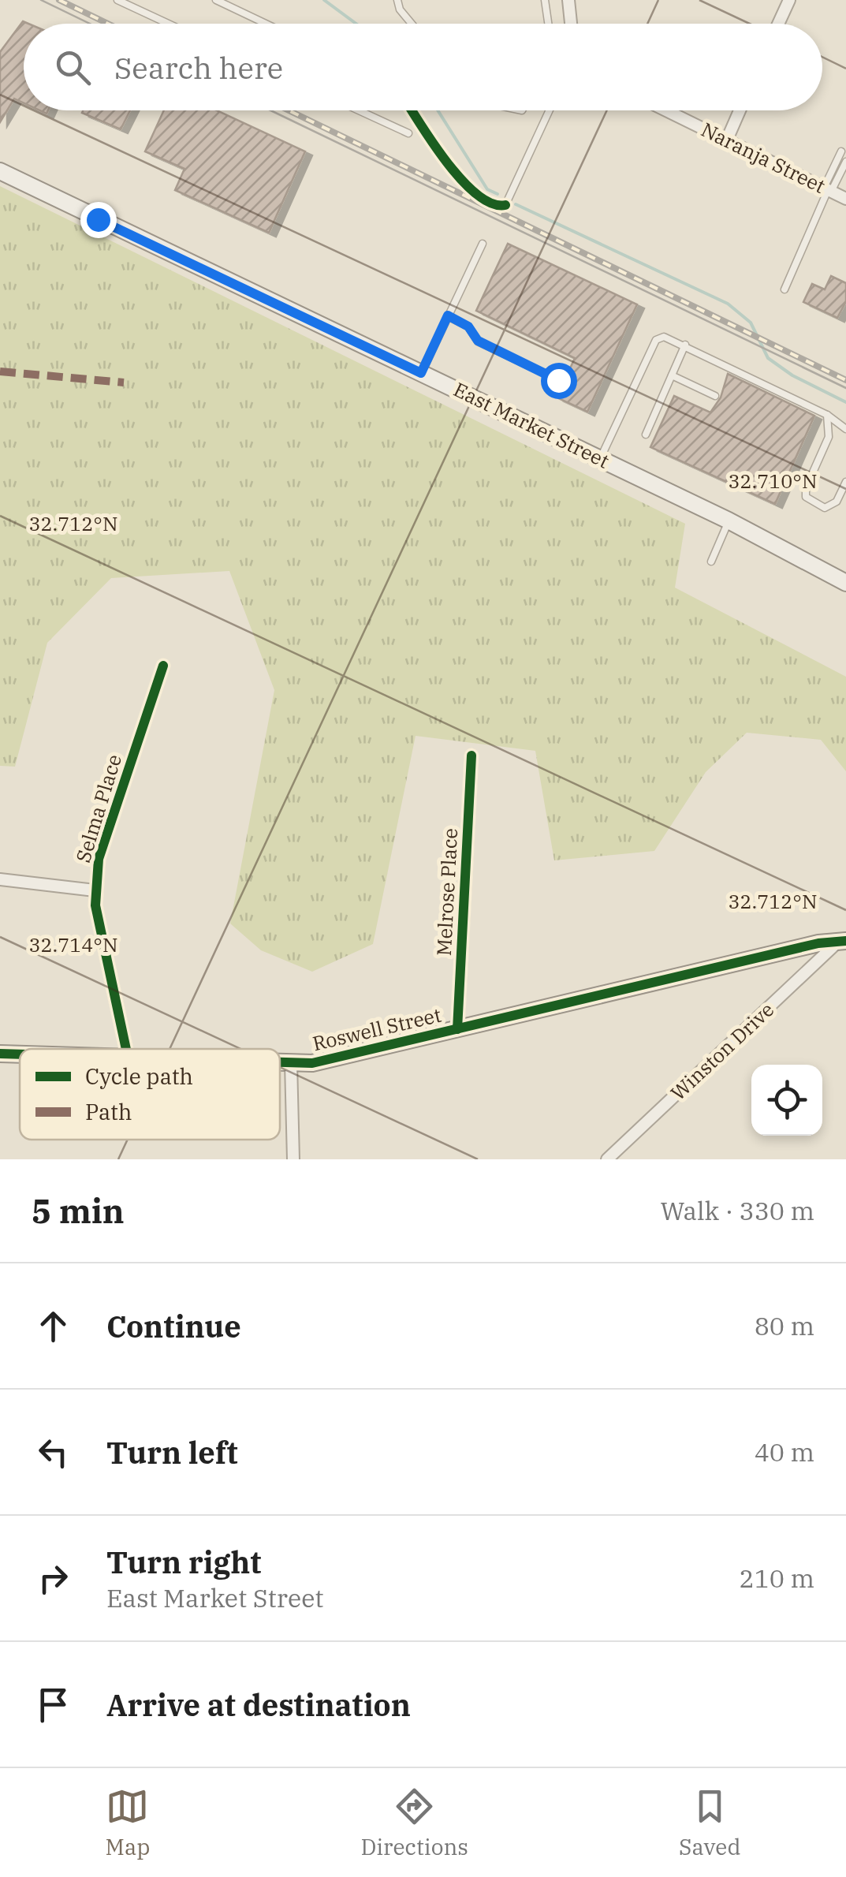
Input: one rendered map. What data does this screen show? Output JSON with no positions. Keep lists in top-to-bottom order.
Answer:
{
  "streets": {
    "main road": ["East Market Street", "Roswell Street"],
    "street": [
      "Naranja Street",
      "Selma Place",
      "Melrose Place",
      "Winston Drive"
    ]
  },
  "crossings": [
    ["Melrose Place", "Roswell Street"],
    ["Roswell Street", "Winston Drive"]
  ],
  "legend": ["Cycle path", "Path"],
  "page": {
    "search": "Search here",
    "heading": ["5 min", "Walk · 330 m"],
    "list": [
      ["Continue", "80 m"],
      ["Turn left", "40 m"],
      ["Turn right", "East Market Street", "210 m"],
      "Arrive at destination"
    ],
    "nav": ["Map", "Directions", "Saved"]
  },
  "coordinates": ["32.710°N", "32.712°N", "32.714°N"]
}
